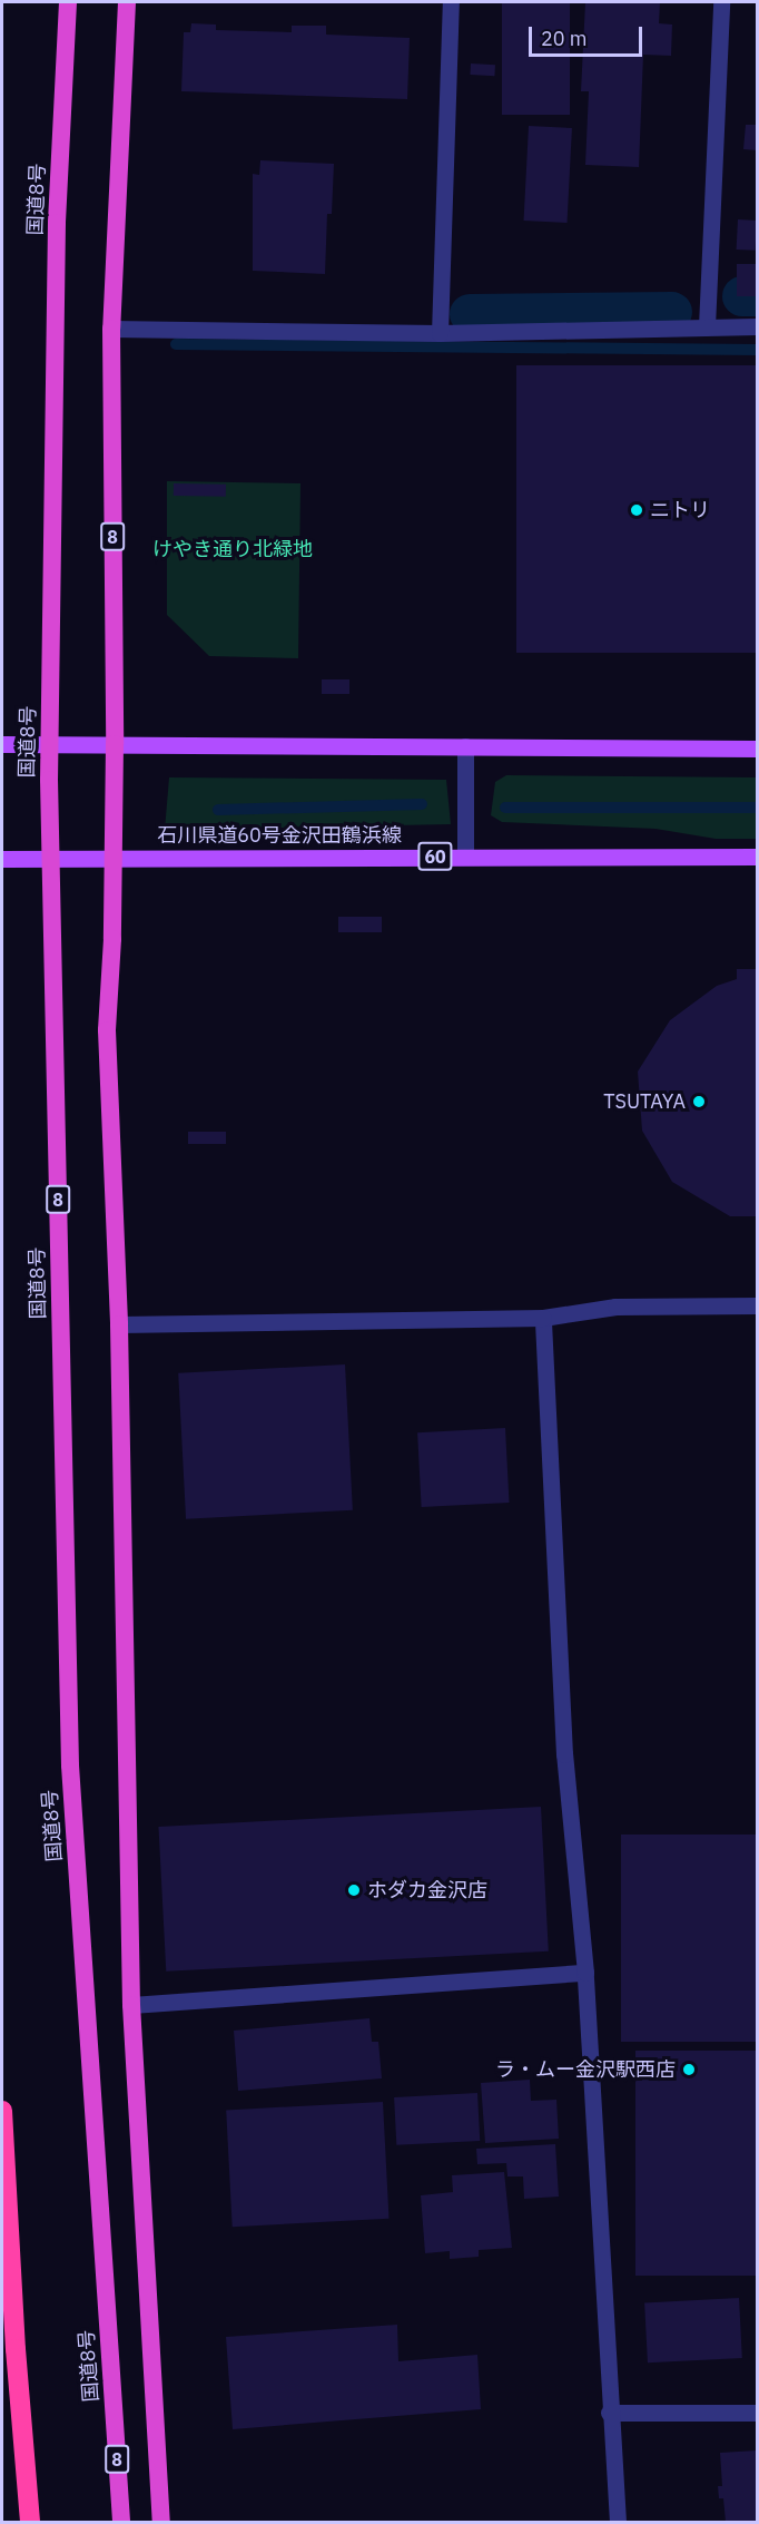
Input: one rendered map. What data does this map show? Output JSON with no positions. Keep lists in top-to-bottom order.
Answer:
{
  "streets": {
    "highway": ["国道8号", "8"],
    "main road": ["石川県道60号金沢田鶴浜線", "60"]
  },
  "parks": ["けやき通り北緑地"],
  "places": [
    "ニトリ",
    "TSUTAYA",
    "ホダカ金沢店",
    "ラ・ムー金沢駅西店"
  ],
  "scale_bar": "20 m"
}
